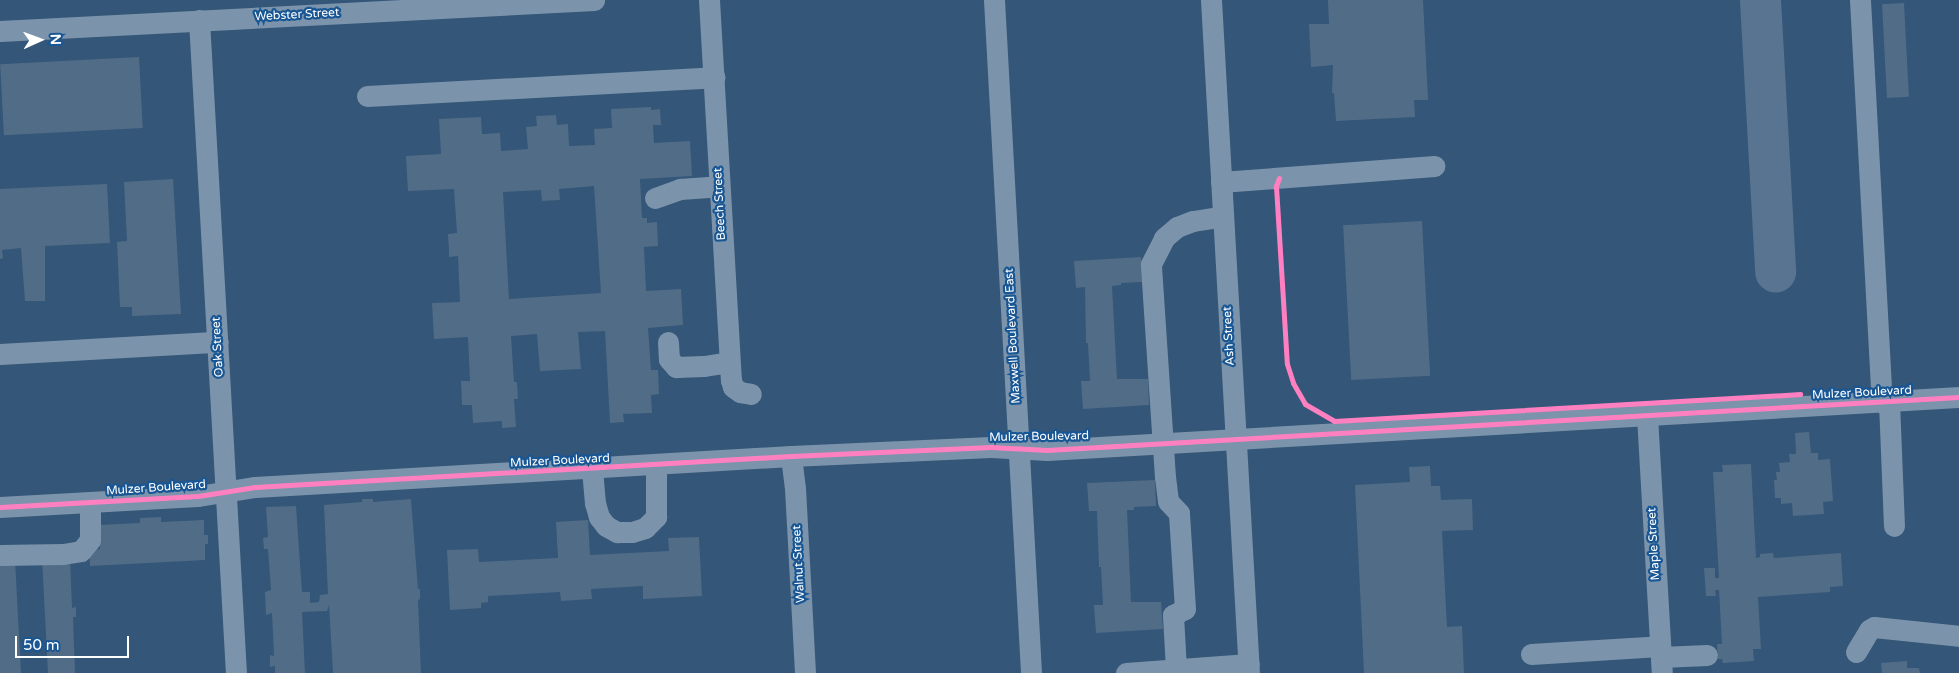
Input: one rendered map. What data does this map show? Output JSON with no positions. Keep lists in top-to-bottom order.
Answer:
{
  "streets": {
    "street": [
      "Webster Street",
      "Beech Street",
      "Maxwell Boulevard East",
      "Ash Street",
      "Oak Street",
      "Mulzer Boulevard",
      "Maple Street",
      "Walnut Street"
    ]
  },
  "crossings": [
    ["Webster Street", "Oak Street"],
    ["Maxwell Boulevard East", "Mulzer Boulevard"],
    ["Ash Street", "Mulzer Boulevard"],
    ["Oak Street", "Mulzer Boulevard"],
    ["Mulzer Boulevard", "Maple Street"],
    ["Mulzer Boulevard", "Walnut Street"]
  ],
  "scale_bar": "50 m",
  "north": "right"
}
